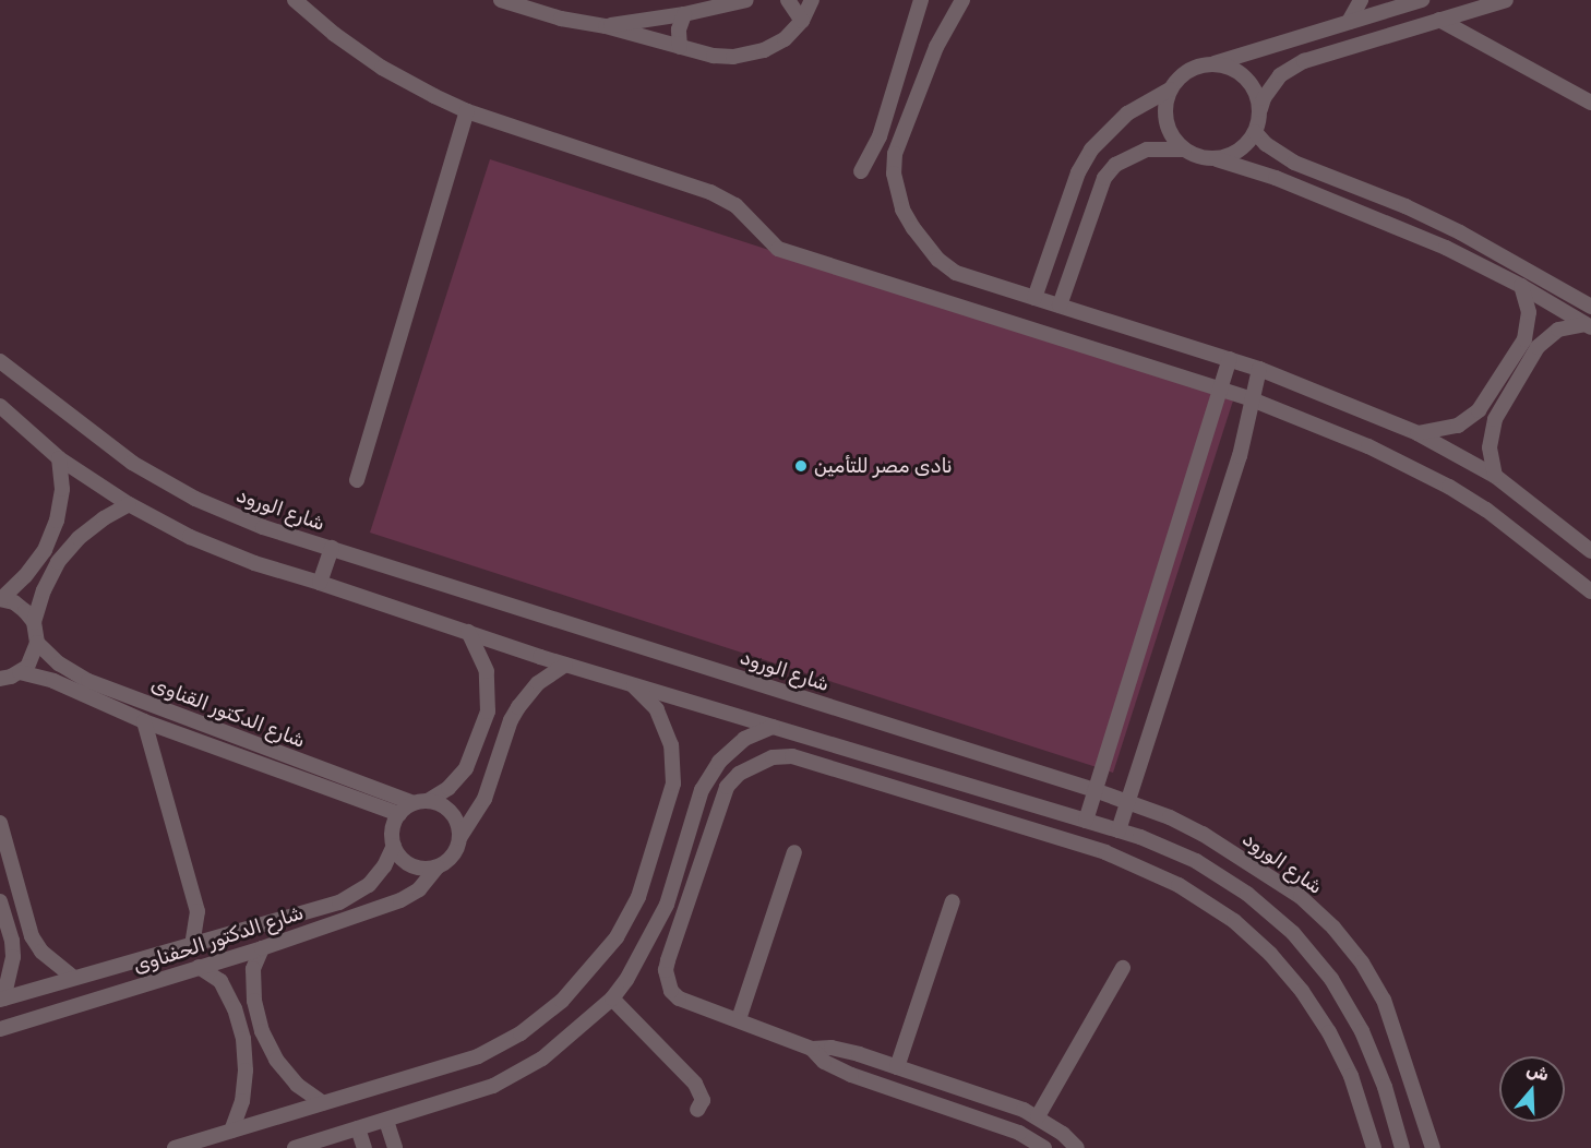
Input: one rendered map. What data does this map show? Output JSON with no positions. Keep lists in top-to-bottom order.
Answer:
{
  "streets": {
    "street": ["شارع الورود", "شارع الدكتور القناوى", "شارع الدكتور الحفناوى"]
  },
  "crossings": [
    ["شارع الدكتور القناوى", "شارع الدكتور الحفناوى"]
  ],
  "places": ["نادى مصر للتأمين"],
  "north": "top"
}
